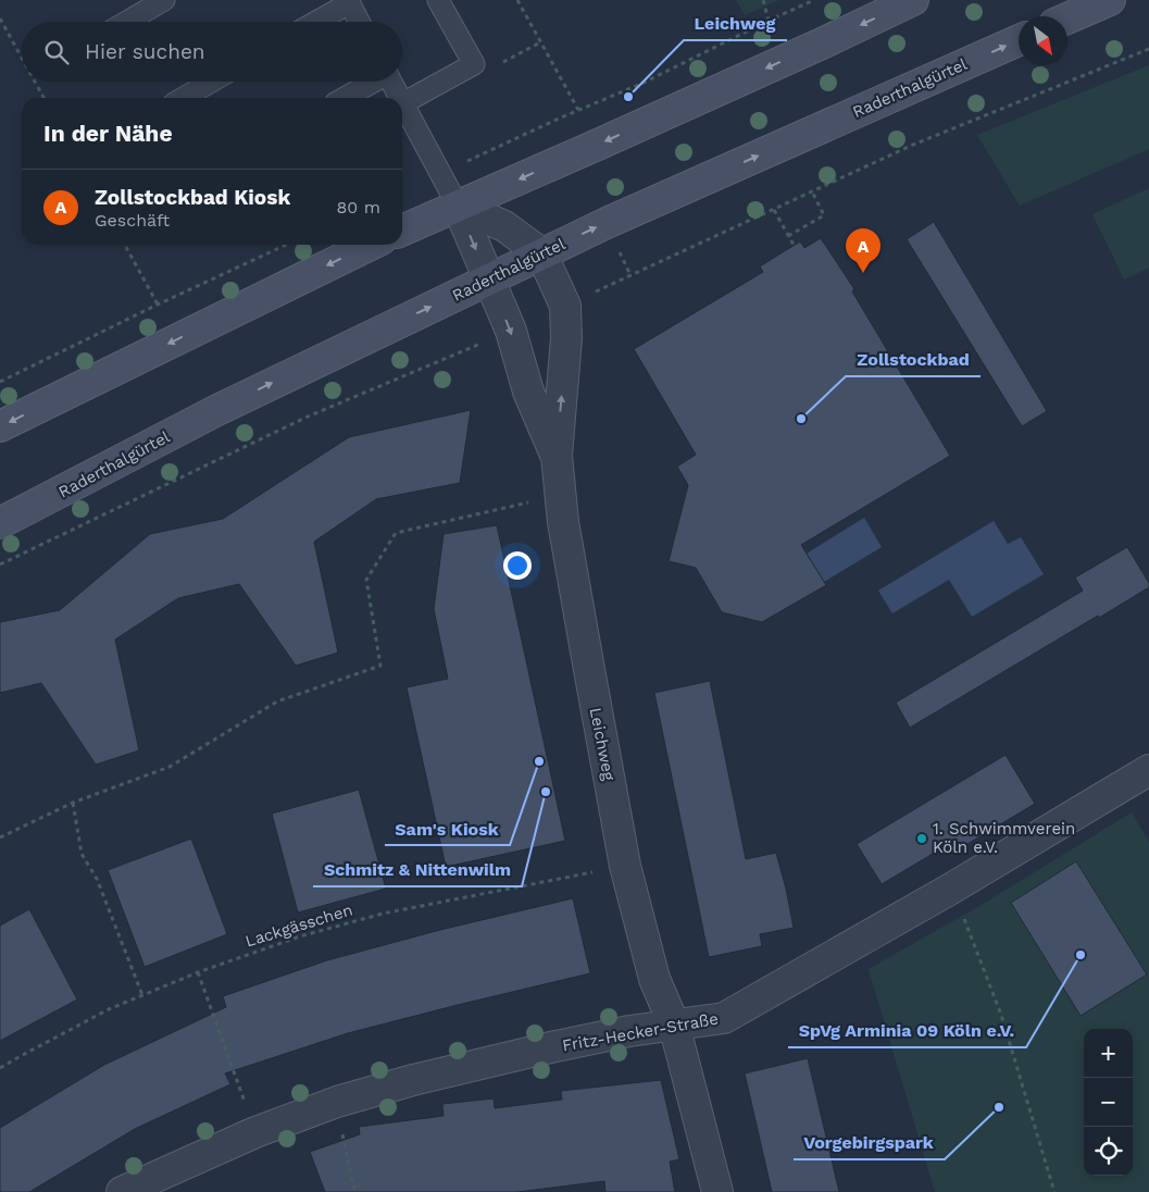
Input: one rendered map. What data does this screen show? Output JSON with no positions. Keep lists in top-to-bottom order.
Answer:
{
  "streets": {
    "main road": ["Raderthalgürtel"],
    "street": ["Leichweg", "Fritz-Hecker-Straße"],
    "path": ["Lackgässchen"]
  },
  "crossings": [
    ["Raderthalgürtel", "Leichweg"],
    ["Leichweg", "Lackgässchen"],
    ["Leichweg", "Fritz-Hecker-Straße"]
  ],
  "places": [
    "Leichweg",
    "Zollstockbad",
    "Sam's Kiosk",
    "Schmitz & Nittenwilm",
    "1. Schwimmverein Köln e.V.",
    "SpVg Arminia 09 Köln e.V.",
    "Vorgebirgspark"
  ],
  "north": "bottom right",
  "page": {
    "search": "Hier suchen",
    "heading": "In der Nähe",
    "list": [
      {
        "mark": "A",
        "name": "Zollstockbad Kiosk",
        "note": "Geschäft",
        "value": "80 m"
      }
    ],
    "pins": "A",
    "map_buttons": ["+", "−"]
  }
}
